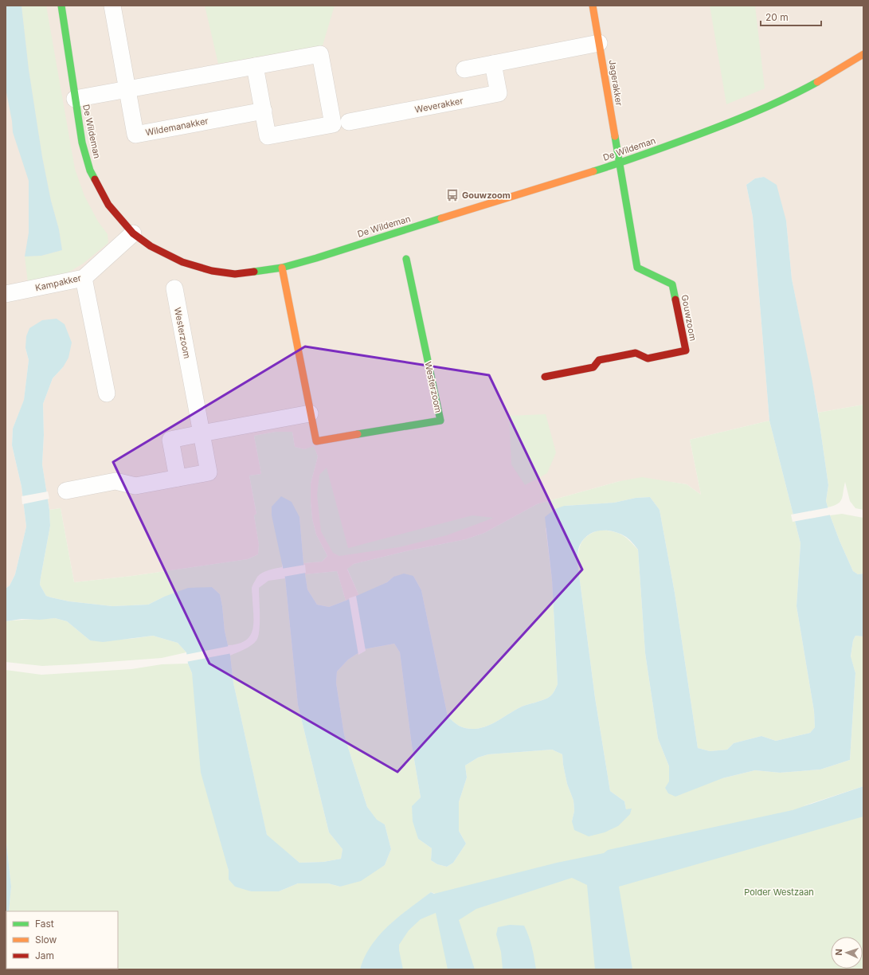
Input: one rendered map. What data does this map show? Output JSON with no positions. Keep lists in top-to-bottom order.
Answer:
{
  "streets": {
    "street": [
      "Jagerakker",
      "Weverakker",
      "Wildemanakker",
      "De Wildeman",
      "Kampakker",
      "Gouwzoom",
      "Westerzoom"
    ]
  },
  "crossings": [
    ["Jagerakker", "De Wildeman"],
    ["Jagerakker", "Gouwzoom"],
    ["De Wildeman", "Kampakker"],
    ["De Wildeman", "Gouwzoom"],
    ["De Wildeman", "Westerzoom"]
  ],
  "parks": ["Polder Westzaan"],
  "places": {
    "bus stop": ["Gouwzoom"]
  },
  "legend": ["Fast", "Slow", "Jam"],
  "scale_bar": "20 m",
  "north": "left"
}
